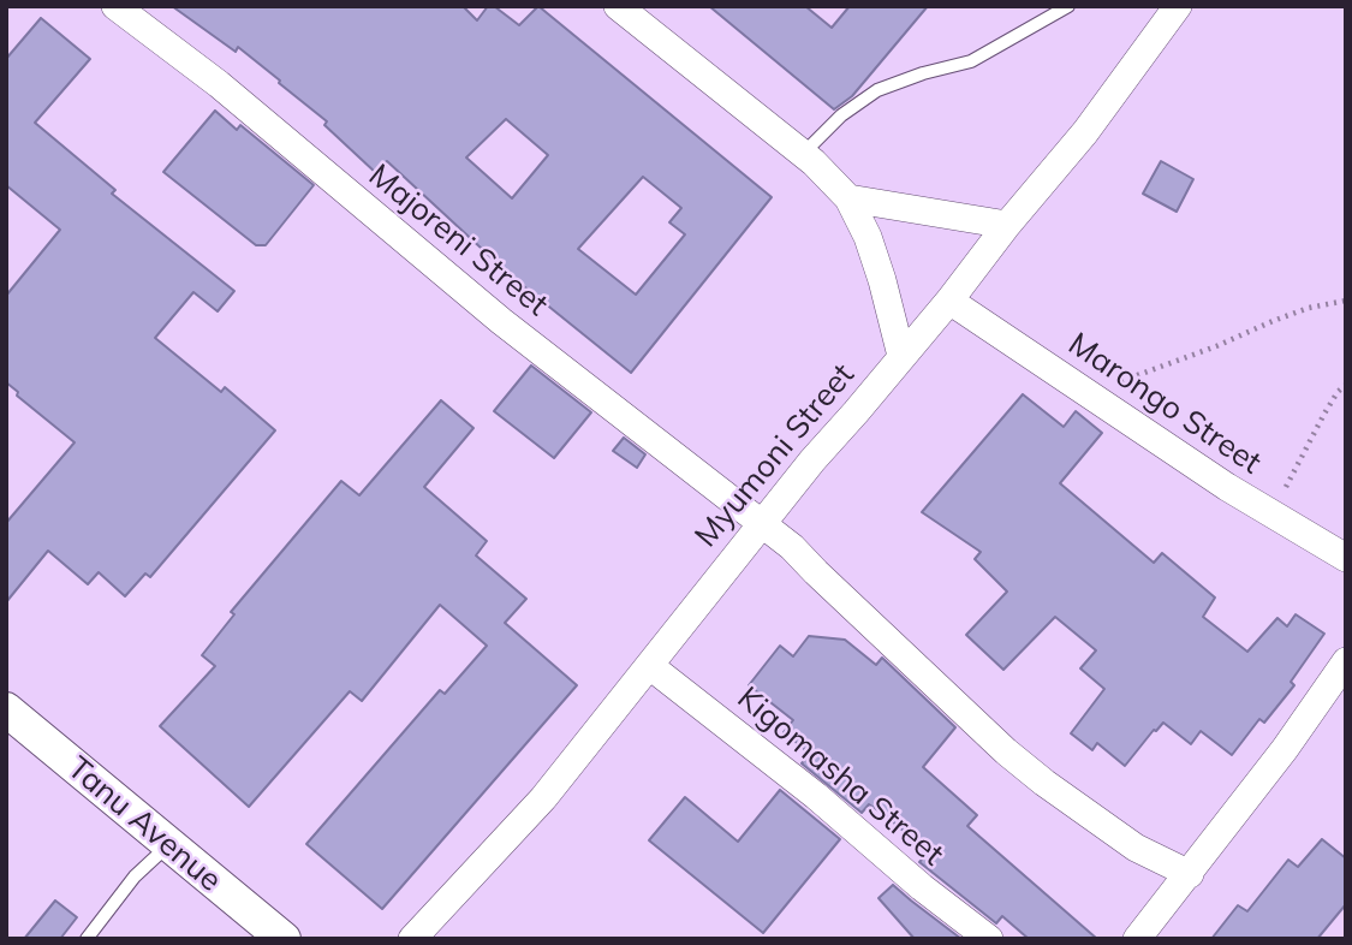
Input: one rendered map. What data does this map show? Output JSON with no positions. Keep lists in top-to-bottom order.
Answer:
{
  "streets": {
    "street": [
      "Majoreni Street",
      "Marongo Street",
      "Myumoni Street",
      "Kigomasha Street",
      "Tanu Avenue"
    ]
  },
  "crossings": [
    ["Majoreni Street", "Myumoni Street"],
    ["Marongo Street", "Myumoni Street"],
    ["Myumoni Street", "Kigomasha Street"]
  ]
}
